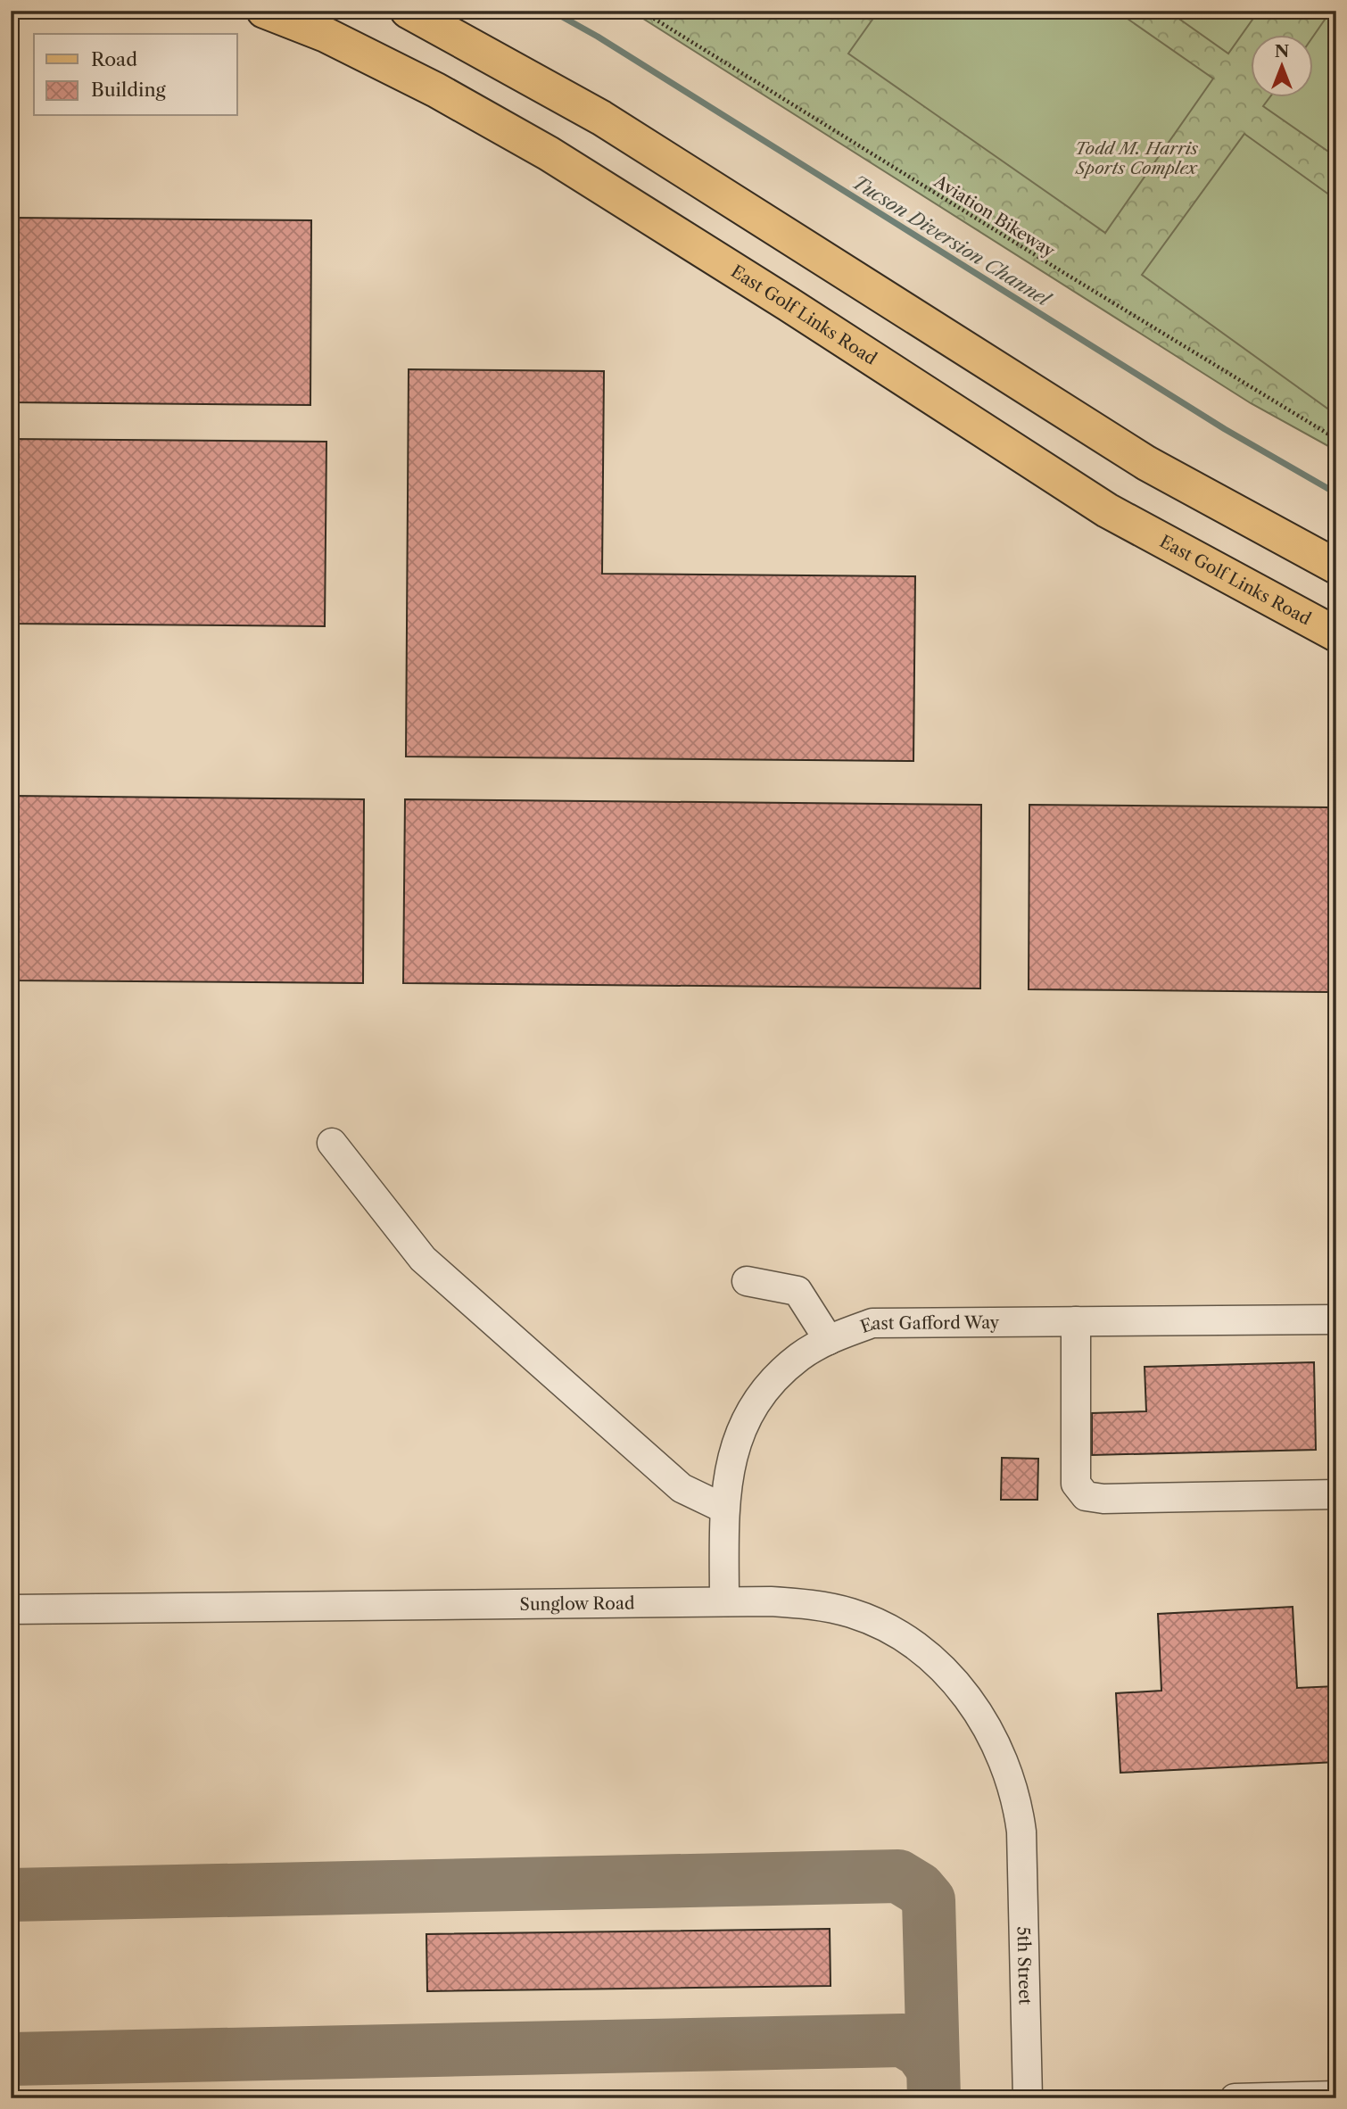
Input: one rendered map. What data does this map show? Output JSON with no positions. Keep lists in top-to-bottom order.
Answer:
{
  "streets": {
    "main road": ["East Golf Links Road"],
    "street": ["East Gafford Way", "Sunglow Road", "5th Street"],
    "path": ["Aviation Bikeway"]
  },
  "crossings": [
    ["East Gafford Way", "Sunglow Road"],
    ["Sunglow Road", "5th Street"]
  ],
  "water": ["Tucson Diversion Channel"],
  "parks": ["Todd M. Harris Sports Complex"],
  "legend": ["Road", "Building"],
  "north": "top"
}
